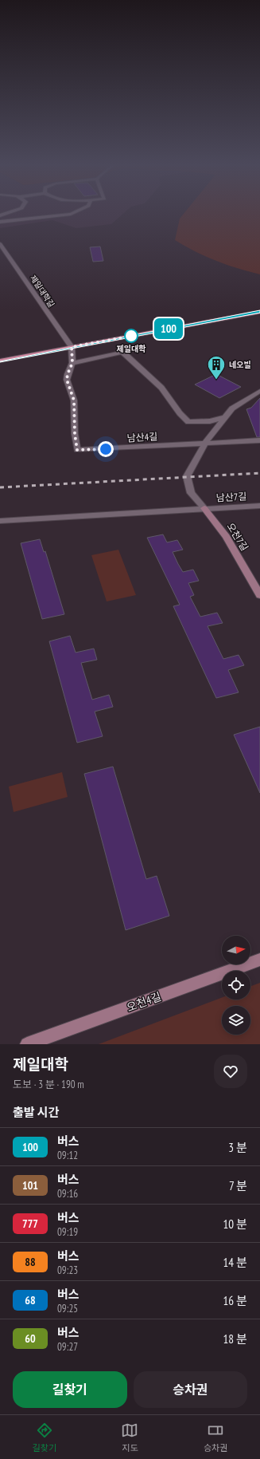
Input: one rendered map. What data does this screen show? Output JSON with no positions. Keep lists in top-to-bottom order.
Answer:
{
  "streets": {
    "street": [
      "제일대학길",
      "남산4길",
      "남산7길",
      "오천7길",
      "오천4길"
    ]
  },
  "crossings": [
    ["남산7길", "오천7길"]
  ],
  "places": {
    "other": ["제일대학"],
    "building": ["네오빌"]
  },
  "lines": ["bus line 100"],
  "north": "right",
  "page": {
    "on_map": "100",
    "heading": [
      ["제일대학", "도보 · 3 분 · 190 m"],
      "출발 시간"
    ],
    "list": [
      {
        "mark": "100",
        "name": "버스",
        "note": "09:12",
        "value": "3 분"
      },
      {
        "mark": "101",
        "name": "버스",
        "note": "09:16",
        "value": "7 분"
      },
      {
        "mark": "777",
        "name": "버스",
        "note": "09:19",
        "value": "10 분"
      },
      {
        "mark": "88",
        "name": "버스",
        "note": "09:23",
        "value": "14 분"
      },
      {
        "mark": "68",
        "name": "버스",
        "note": "09:25",
        "value": "16 분"
      },
      {
        "mark": "60",
        "name": "버스",
        "note": "09:27",
        "value": "18 분"
      }
    ],
    "buttons": ["길찾기", "승차권"],
    "tabs": ["길찾기", "지도", "승차권"]
  }
}
